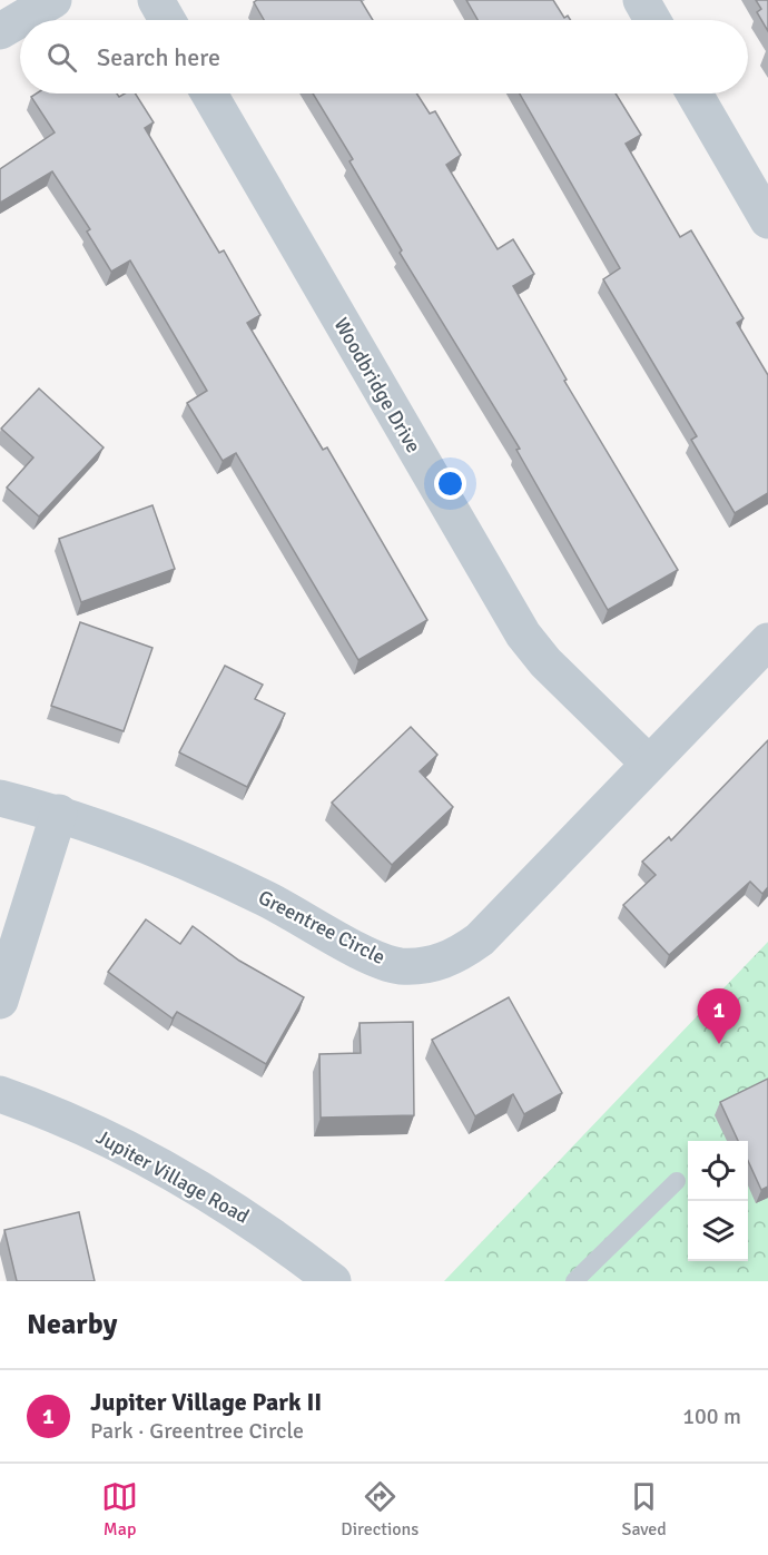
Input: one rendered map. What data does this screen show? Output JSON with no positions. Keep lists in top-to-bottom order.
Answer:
{
  "streets": {
    "street": ["Woodbridge Drive", "Greentree Circle", "Jupiter Village Road"]
  },
  "crossings": [
    ["Woodbridge Drive", "Greentree Circle"]
  ],
  "page": {
    "search": "Search here",
    "pins": "1",
    "heading": "Nearby",
    "list": [
      {
        "mark": "1",
        "name": "Jupiter Village Park II",
        "note": "Park · Greentree Circle",
        "value": "100 m"
      }
    ],
    "nav": ["Map", "Directions", "Saved"]
  }
}
